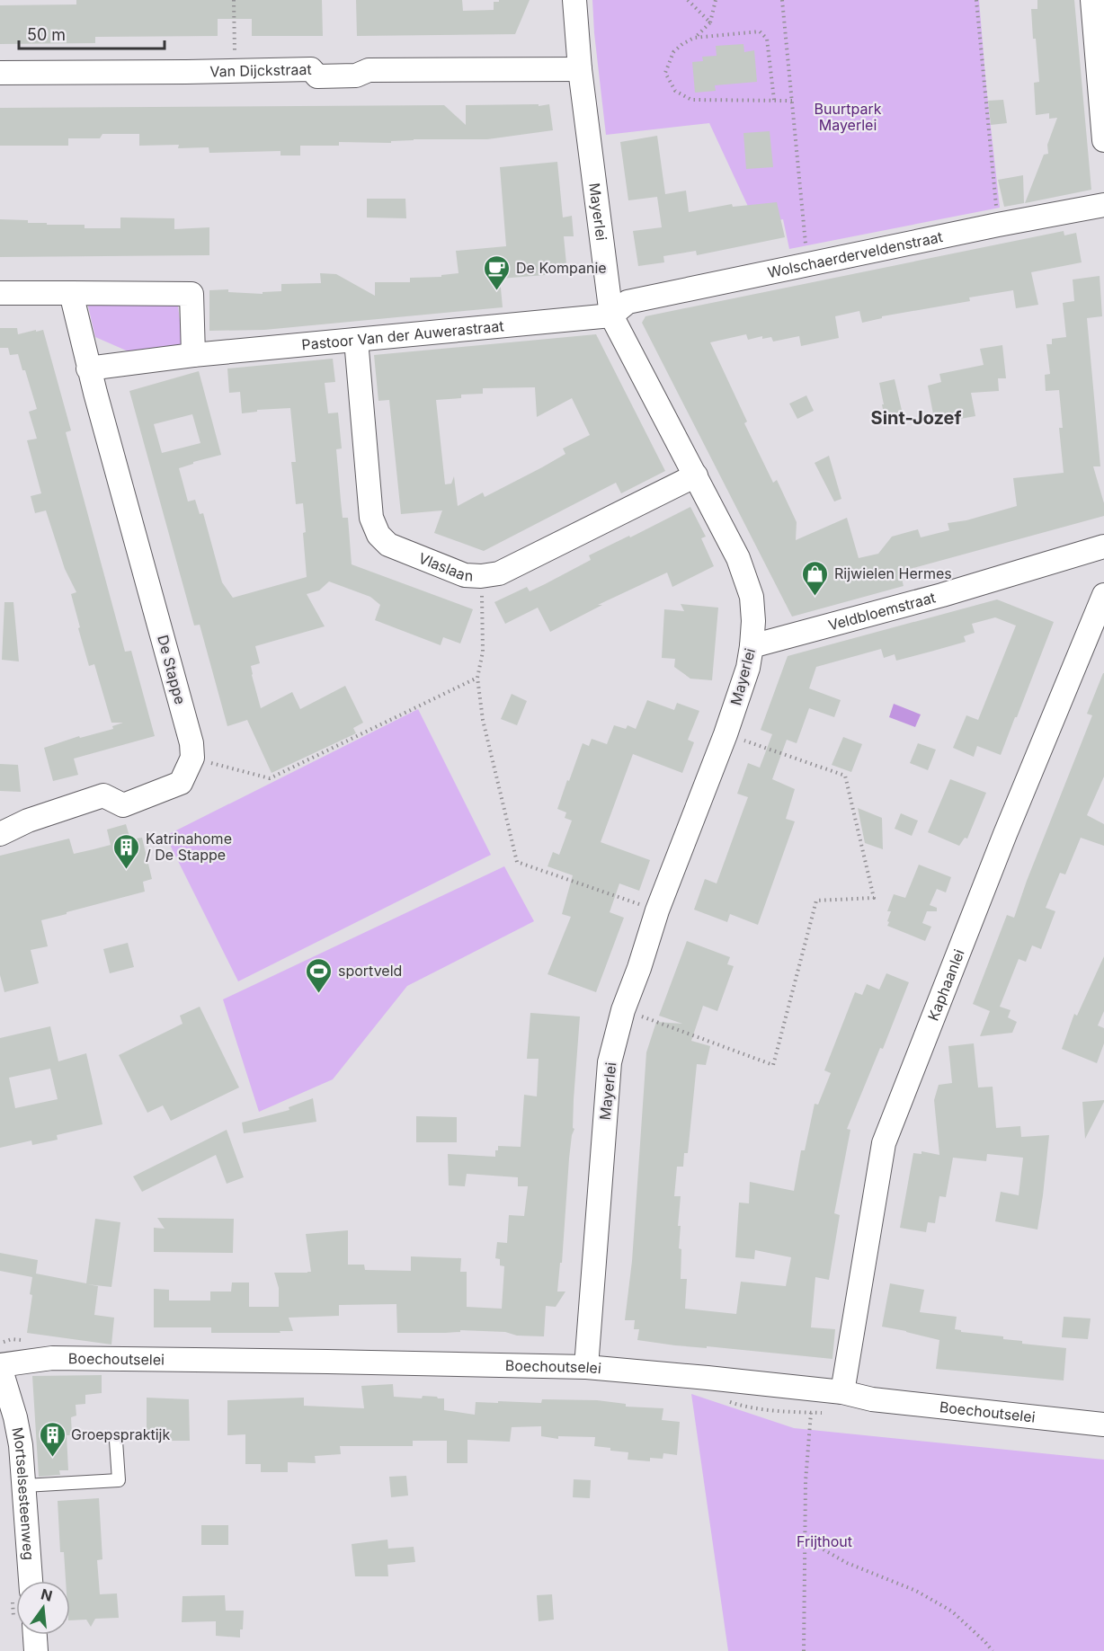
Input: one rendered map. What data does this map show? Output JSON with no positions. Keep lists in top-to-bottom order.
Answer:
{
  "streets": {
    "street": [
      "Van Dijckstraat",
      "Mayerlei",
      "Wolschaerderveldenstraat",
      "Pastoor Van der Auwerastraat",
      "Vlaslaan",
      "Veldbloemstraat",
      "De Stappe",
      "Kaphaanlei",
      "Boechoutselei",
      "Mortselsesteenweg"
    ]
  },
  "crossings": [
    ["Van Dijckstraat", "Mayerlei"],
    ["Mayerlei", "Wolschaerderveldenstraat"],
    ["Mayerlei", "Pastoor Van der Auwerastraat"],
    ["Mayerlei", "Vlaslaan"],
    ["Mayerlei", "Veldbloemstraat"],
    ["Mayerlei", "Boechoutselei"],
    ["Wolschaerderveldenstraat", "Pastoor Van der Auwerastraat"],
    ["Pastoor Van der Auwerastraat", "Vlaslaan"],
    ["Pastoor Van der Auwerastraat", "De Stappe"],
    ["Kaphaanlei", "Boechoutselei"],
    ["Boechoutselei", "Mortselsesteenweg"]
  ],
  "districts": ["Sint-Jozef"],
  "parks": ["Buurtpark Mayerlei", "Frijthout"],
  "places": {
    "cafe": ["De Kompanie"],
    "shop": ["Rijwielen Hermes"],
    "building": ["Katrinahome / De Stappe", "Groepspraktijk"],
    "sports": ["sportveld"]
  },
  "scale_bar": "50 m",
  "north": "top"
}
